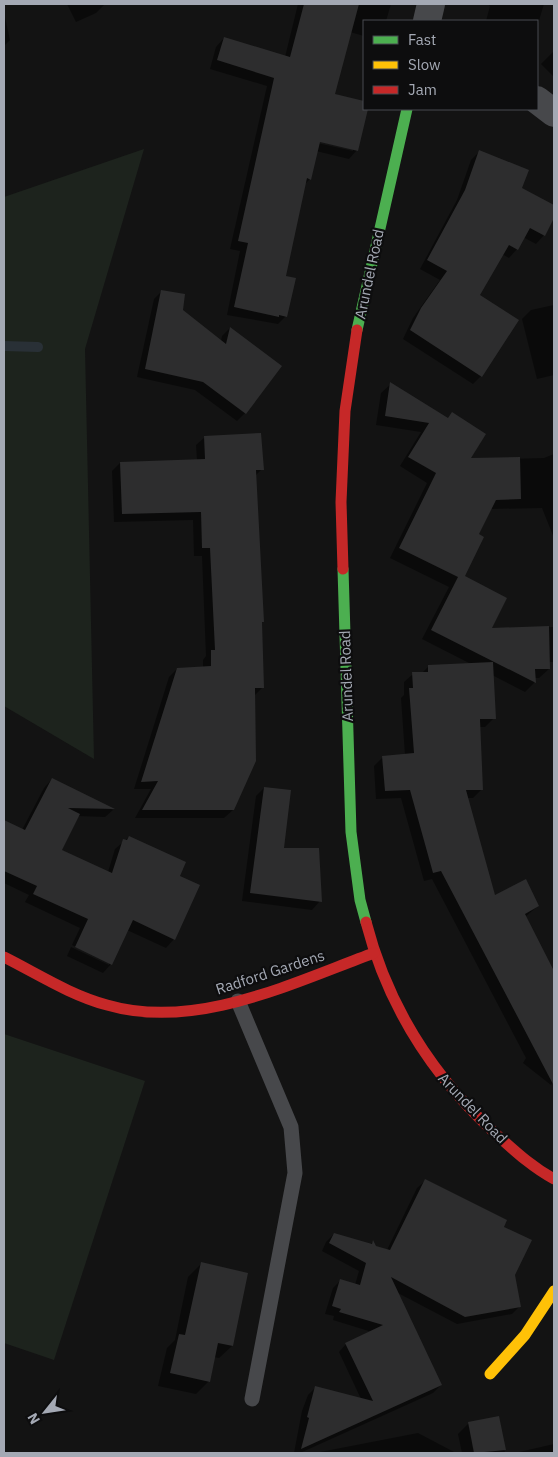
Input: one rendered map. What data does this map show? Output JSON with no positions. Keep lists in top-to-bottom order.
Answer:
{
  "streets": {
    "street": ["Arundel Road", "Radford Gardens"]
  },
  "crossings": [
    ["Arundel Road", "Radford Gardens"]
  ],
  "legend": ["Fast", "Slow", "Jam"],
  "north": "bottom left"
}
